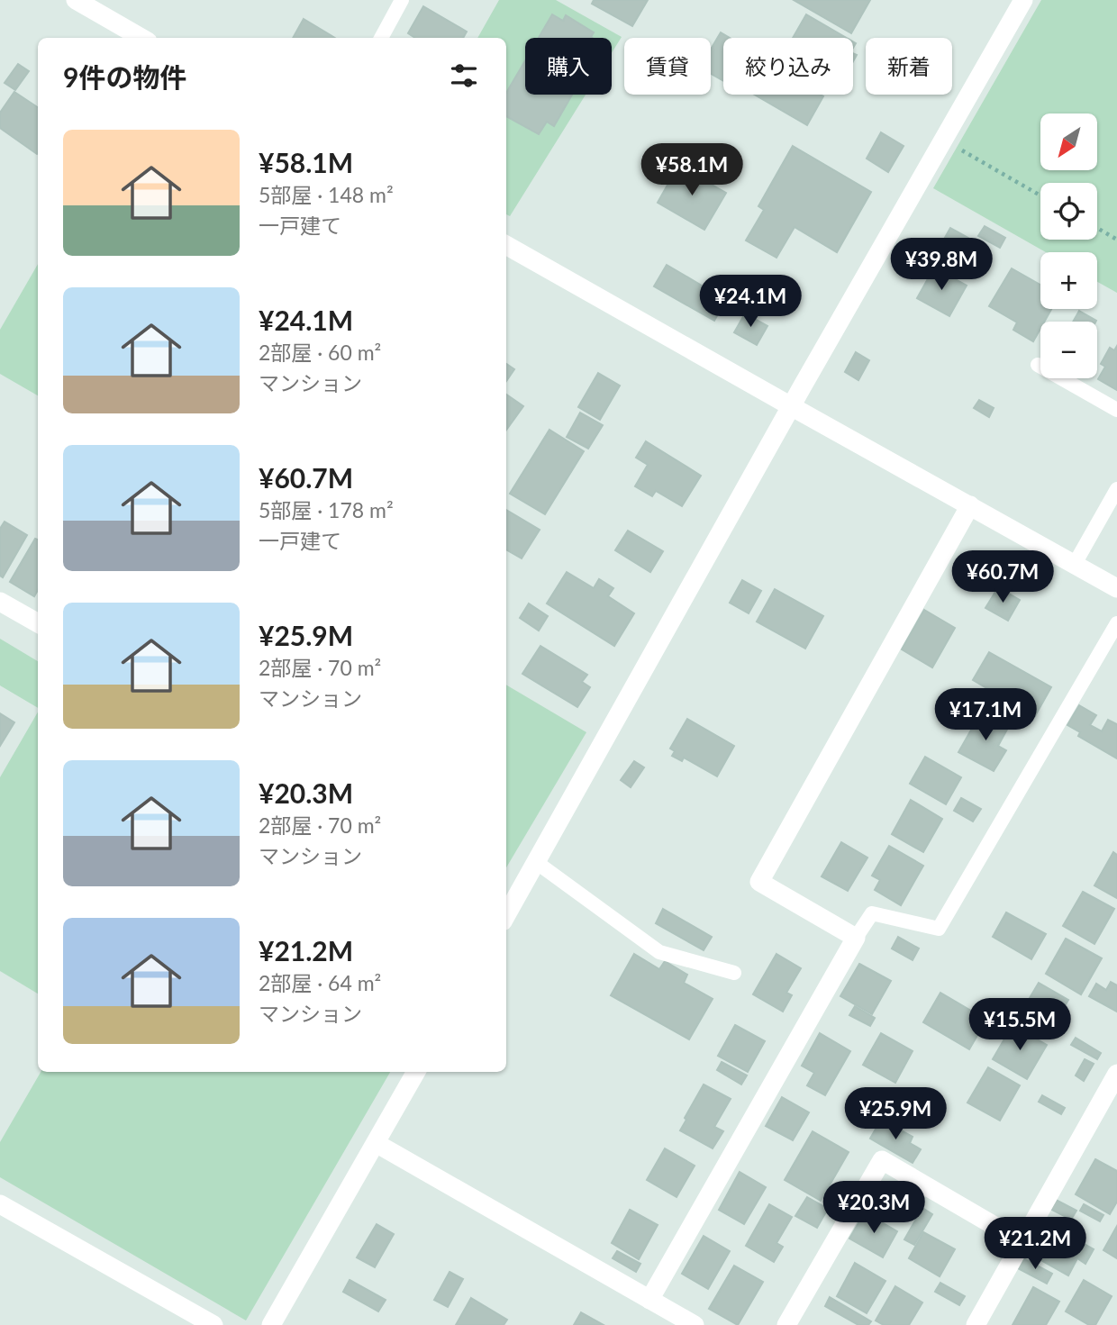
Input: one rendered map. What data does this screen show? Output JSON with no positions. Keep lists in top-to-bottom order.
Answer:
{
  "north": "bottom left",
  "page": {
    "chip": [
      "購入",
      "賃貸",
      "絞り込み",
      "新着"
    ],
    "heading": "9件の物件",
    "map_buttons": ["+", "−"],
    "list": [
      {
        "name": "¥58.1M",
        "note": "5部屋 · 148 m² · 一戸建て"
      },
      {
        "name": "¥24.1M",
        "note": "2部屋 · 60 m² · マンション"
      },
      {
        "name": "¥60.7M",
        "note": "5部屋 · 178 m² · 一戸建て"
      },
      {
        "name": "¥25.9M",
        "note": "2部屋 · 70 m² · マンション"
      },
      {
        "name": "¥20.3M",
        "note": "2部屋 · 70 m² · マンション"
      },
      {
        "name": "¥21.2M",
        "note": "2部屋 · 64 m² · マンション"
      }
    ],
    "price": [
      "¥58.1M",
      "¥39.8M",
      "¥24.1M",
      "¥60.7M",
      "¥17.1M",
      "¥15.5M",
      "¥25.9M",
      "¥20.3M",
      "¥21.2M"
    ]
  }
}
